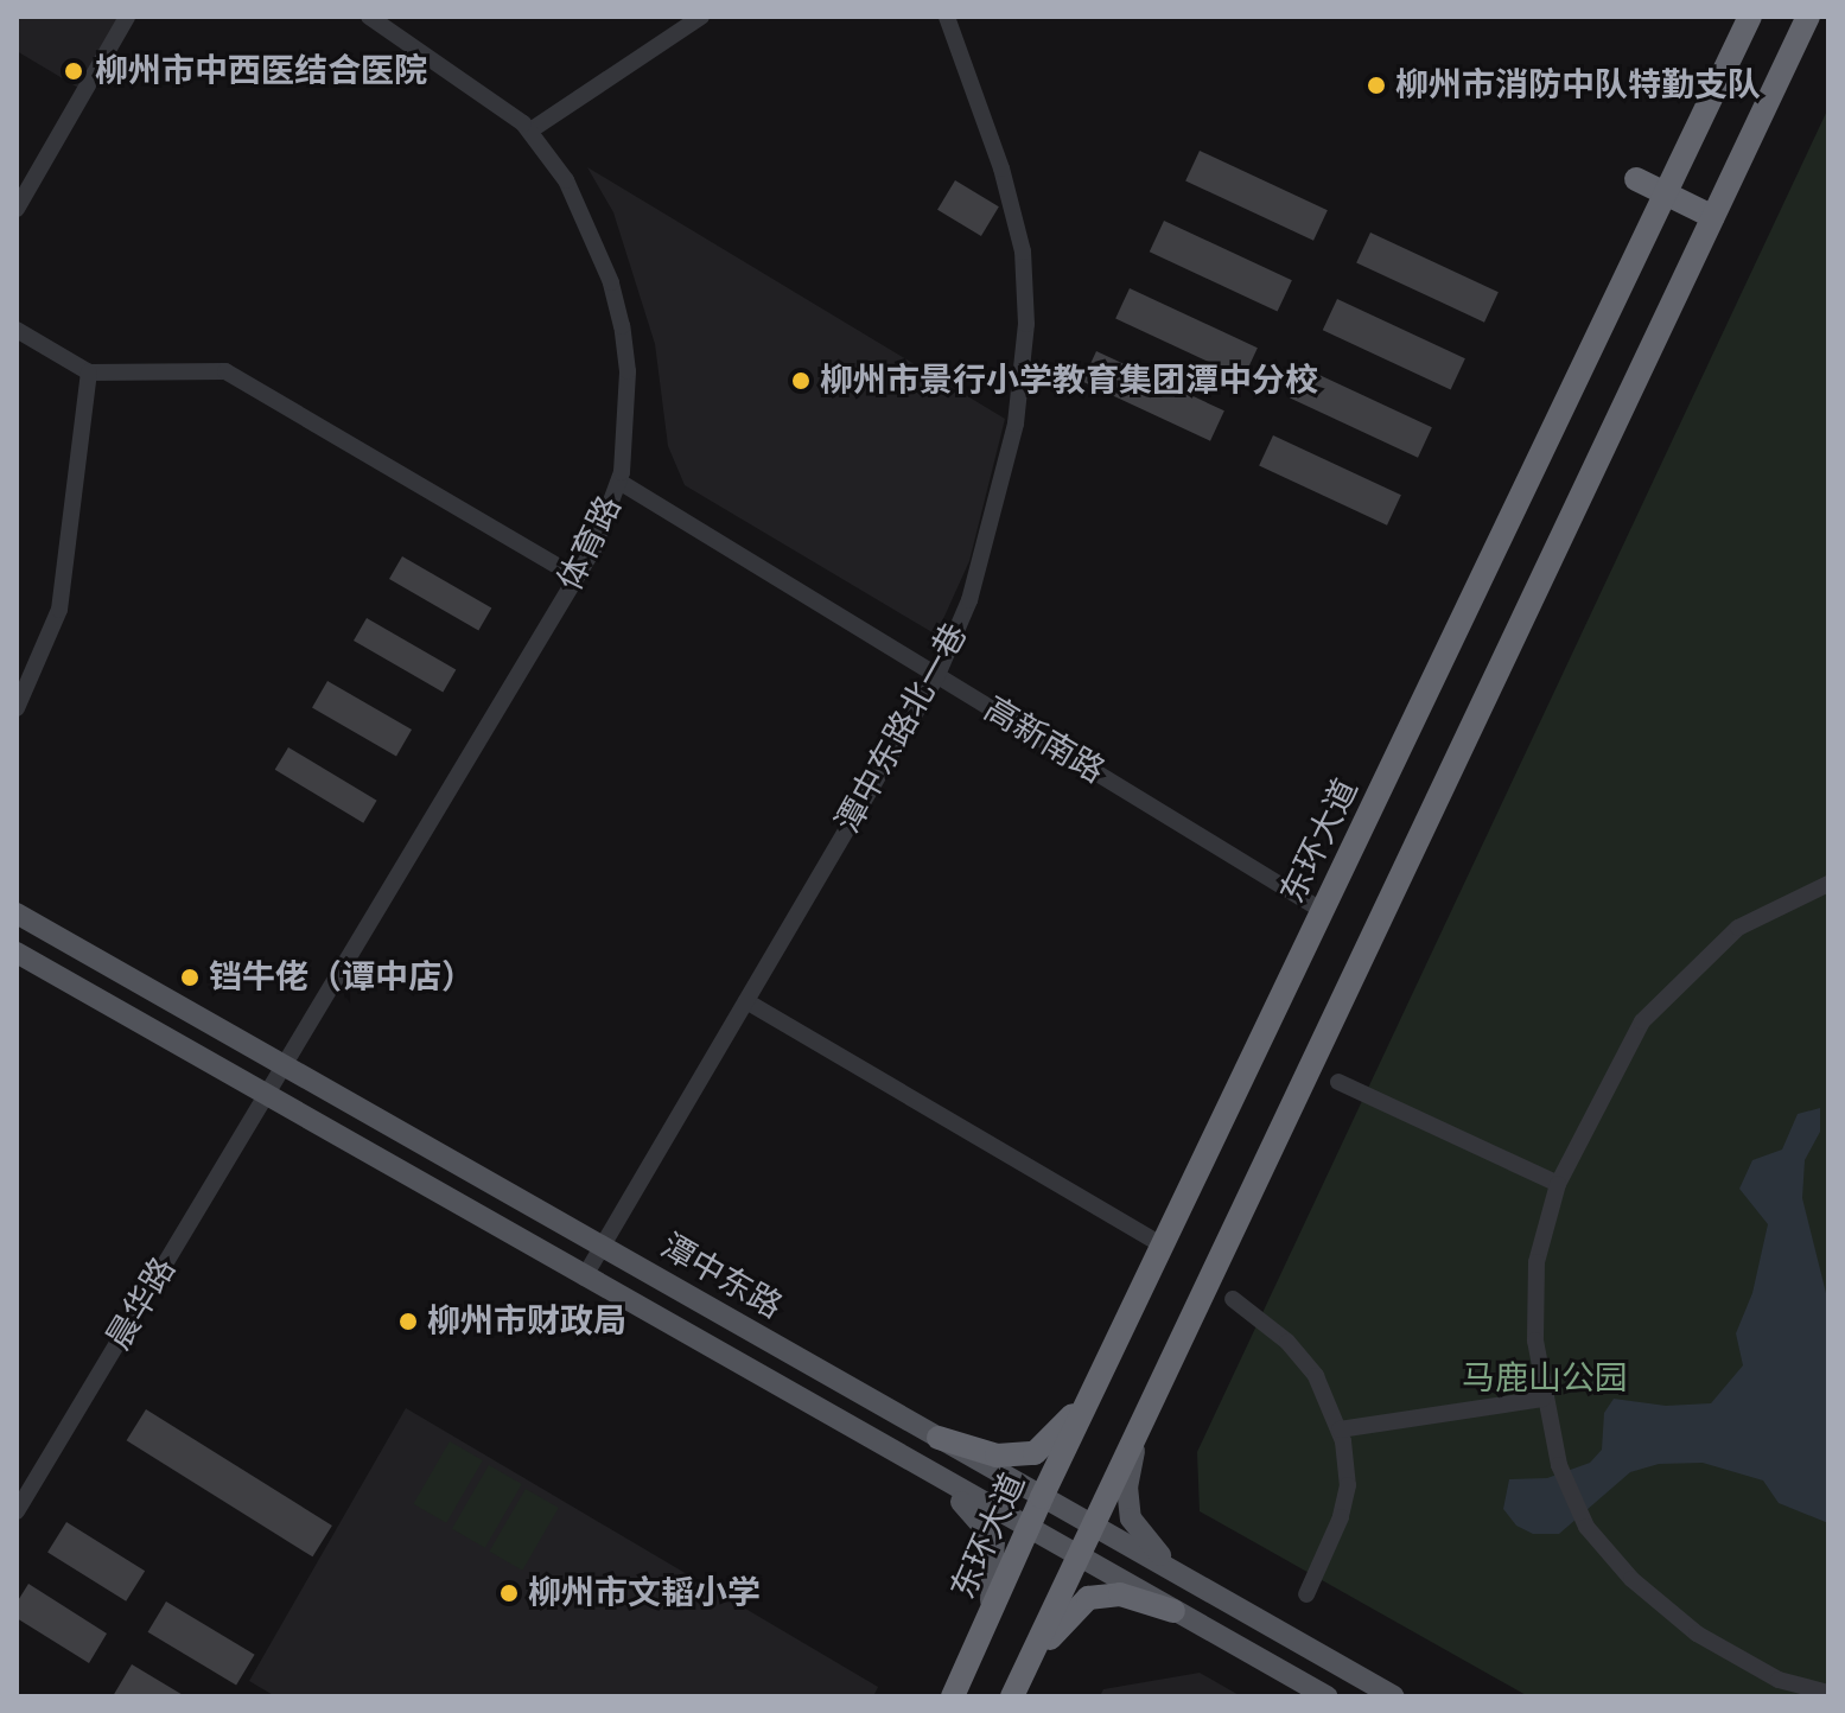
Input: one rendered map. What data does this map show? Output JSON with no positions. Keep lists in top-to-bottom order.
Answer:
{
  "streets": {
    "highway": ["东环大道"],
    "main road": ["潭中东路"],
    "street": [
      "体育路",
      "潭中东路北一巷",
      "高新南路",
      "晨华路"
    ]
  },
  "crossings": [
    ["体育路", "高新南路"],
    ["体育路", "潭中东路"],
    ["体育路", "晨华路"],
    ["潭中东路北一巷", "高新南路"],
    ["潭中东路北一巷", "潭中东路"],
    ["高新南路", "东环大道"],
    ["东环大道", "潭中东路"],
    ["潭中东路", "晨华路"]
  ],
  "parks": ["马鹿山公园"],
  "places": [
    "柳州市中西医结合医院",
    "柳州市消防中队特勤支队",
    "柳州市景行小学教育集团潭中分校",
    "铛牛佬（谭中店）",
    "柳州市财政局",
    "柳州市文韬小学"
  ]
}
